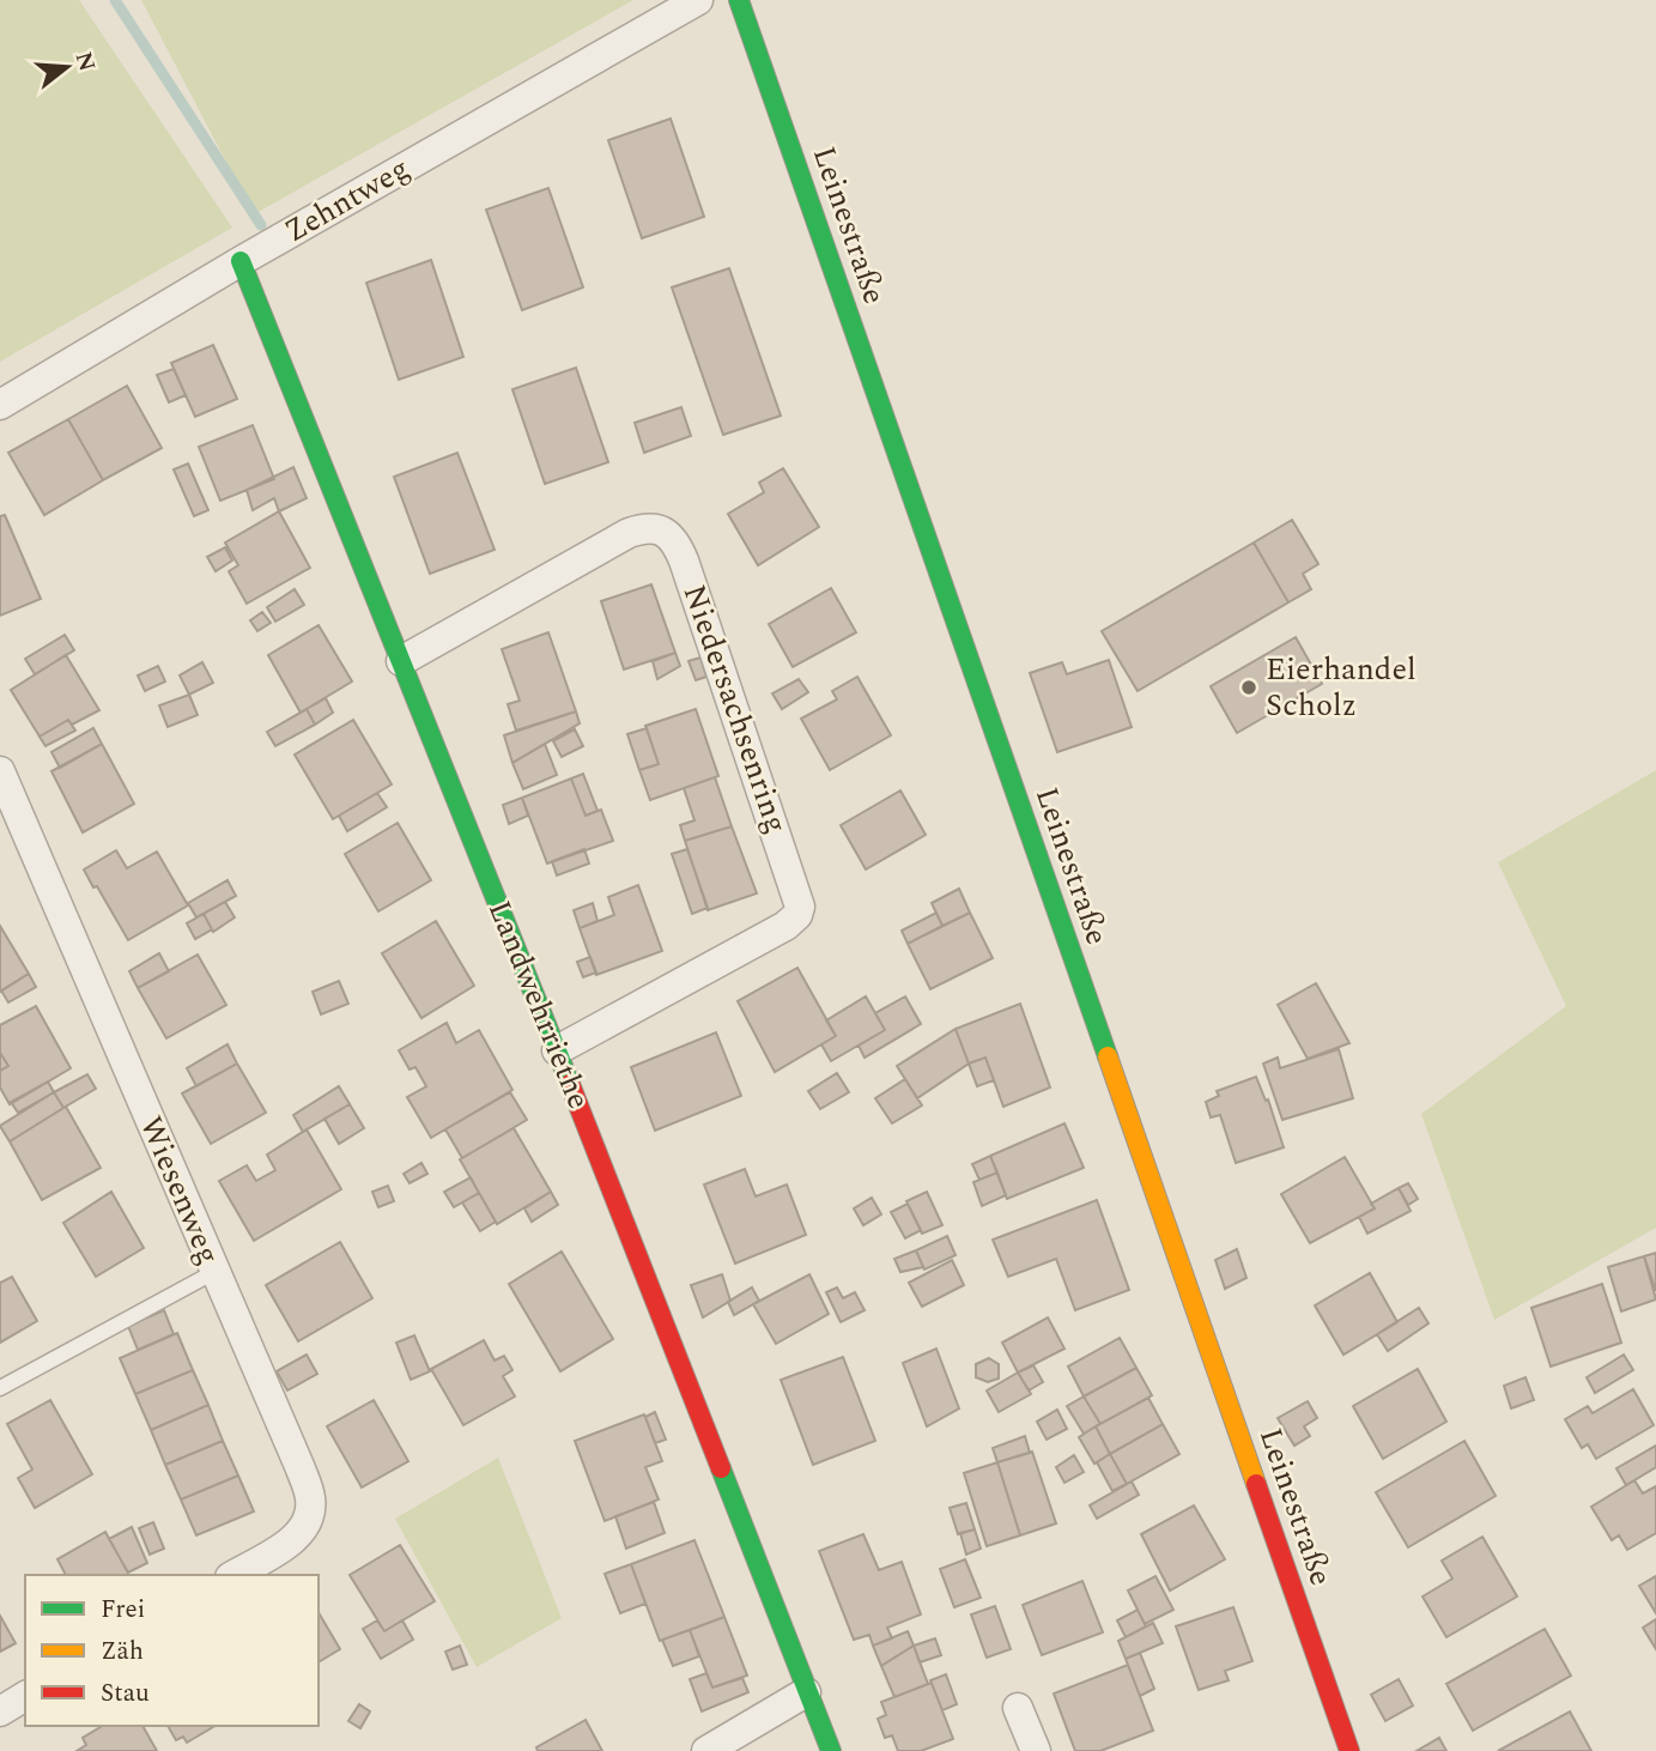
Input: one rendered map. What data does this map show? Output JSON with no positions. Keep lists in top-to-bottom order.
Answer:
{
  "streets": {
    "street": [
      "Zehntweg",
      "Leinestraße",
      "Niedersachsenring",
      "Landwehrriethe",
      "Wiesenweg"
    ]
  },
  "crossings": [
    ["Zehntweg", "Landwehrriethe"],
    ["Niedersachsenring", "Landwehrriethe"]
  ],
  "places": ["Eierhandel Scholz"],
  "legend": ["Frei", "Zäh", "Stau"],
  "north": "right"
}
